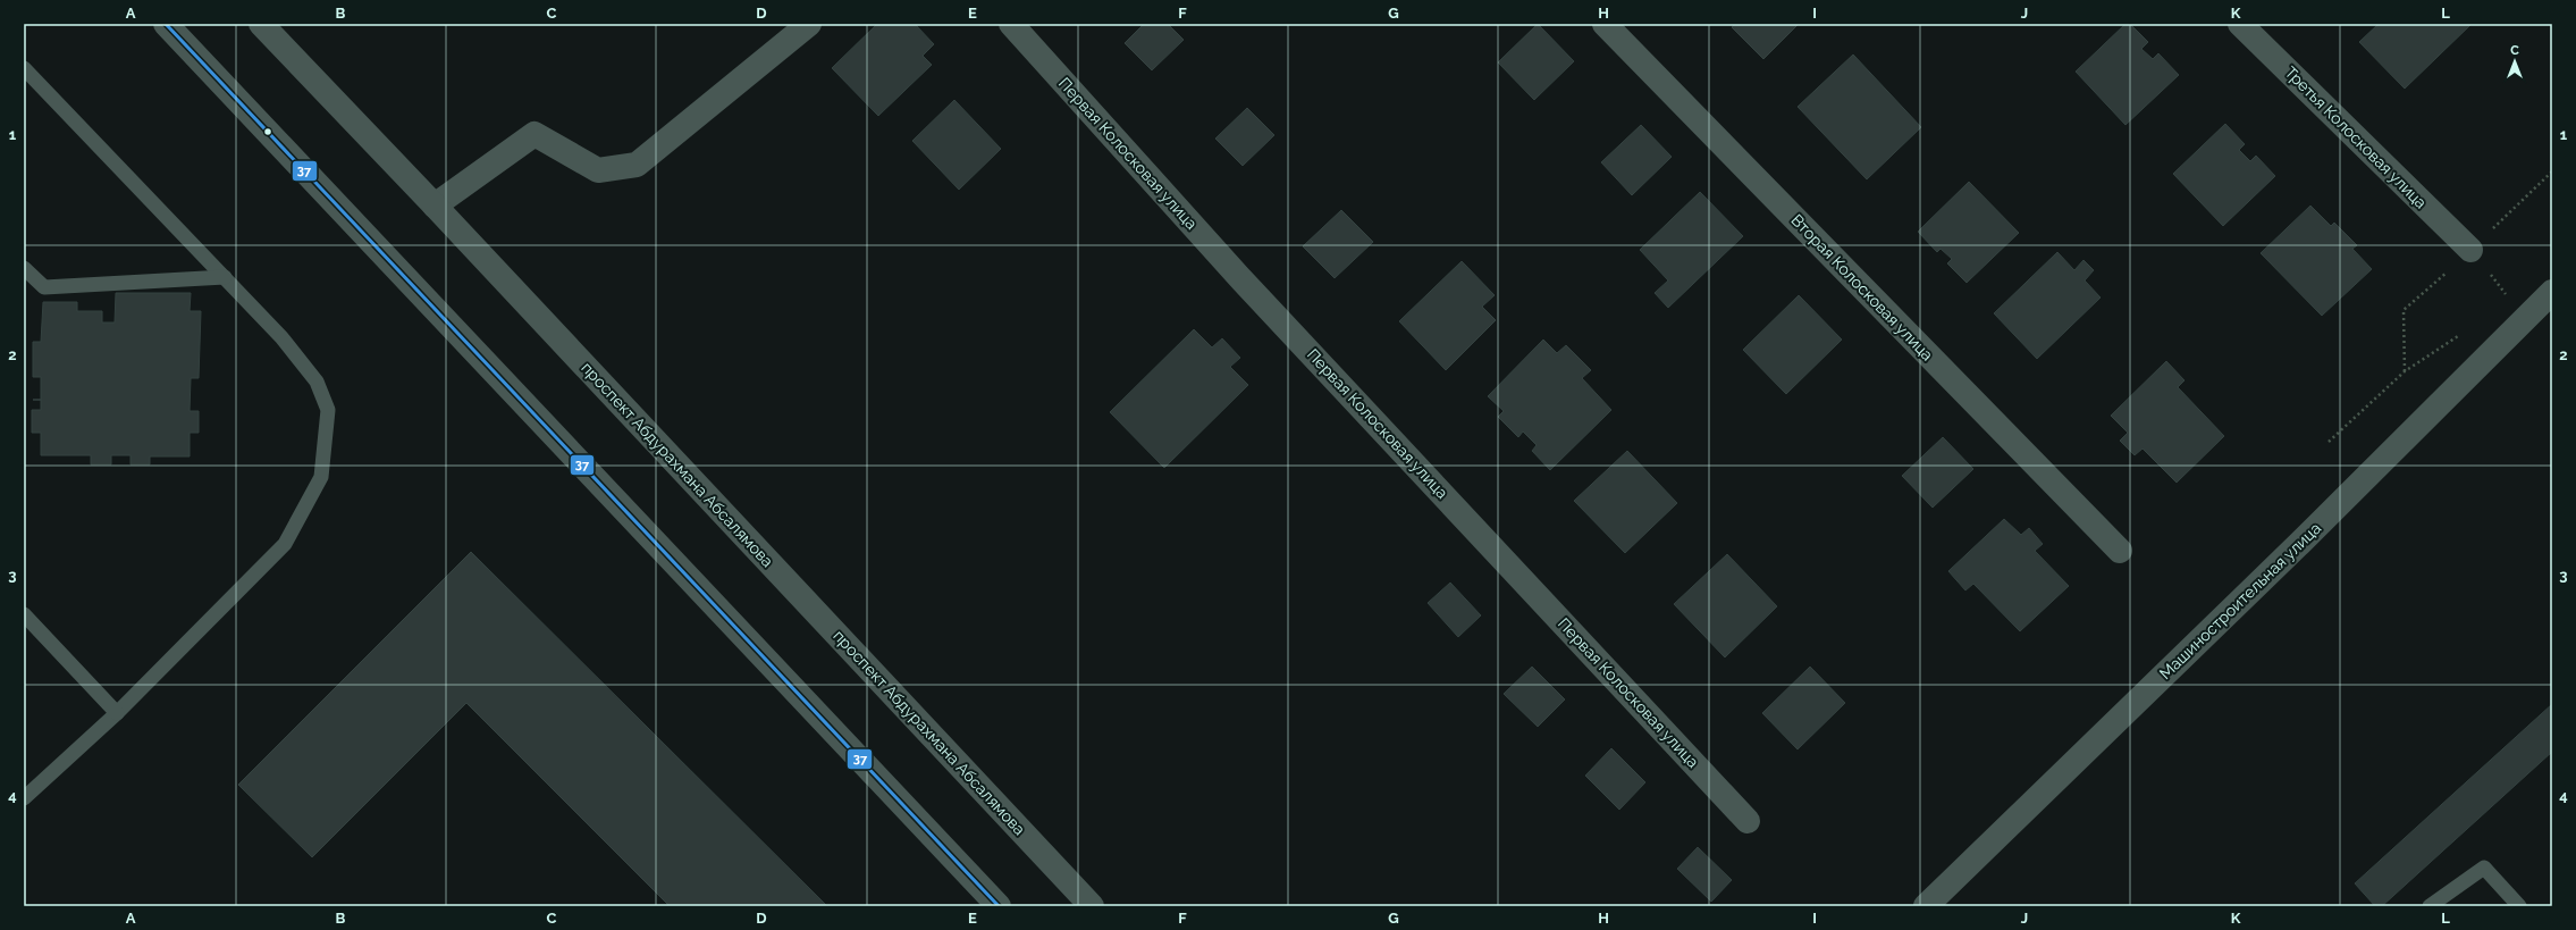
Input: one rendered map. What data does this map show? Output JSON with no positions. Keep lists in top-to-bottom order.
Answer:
{
  "streets": {
    "street": [
      "Третья Колосковая улица",
      "Первая Колосковая улица",
      "Вторая Колосковая улица",
      "проспект Абдурахмана Абсалямова",
      "Машиностроительная улица"
    ]
  },
  "lines": ["transit line 37"],
  "north": "top",
  "grid": {
    "columns": [
      "A",
      "B",
      "C",
      "D",
      "E",
      "F",
      "G",
      "H",
      "I",
      "J",
      "K",
      "L"
    ],
    "rows": [
      "1",
      "2",
      "3",
      "4"
    ]
  }
}
